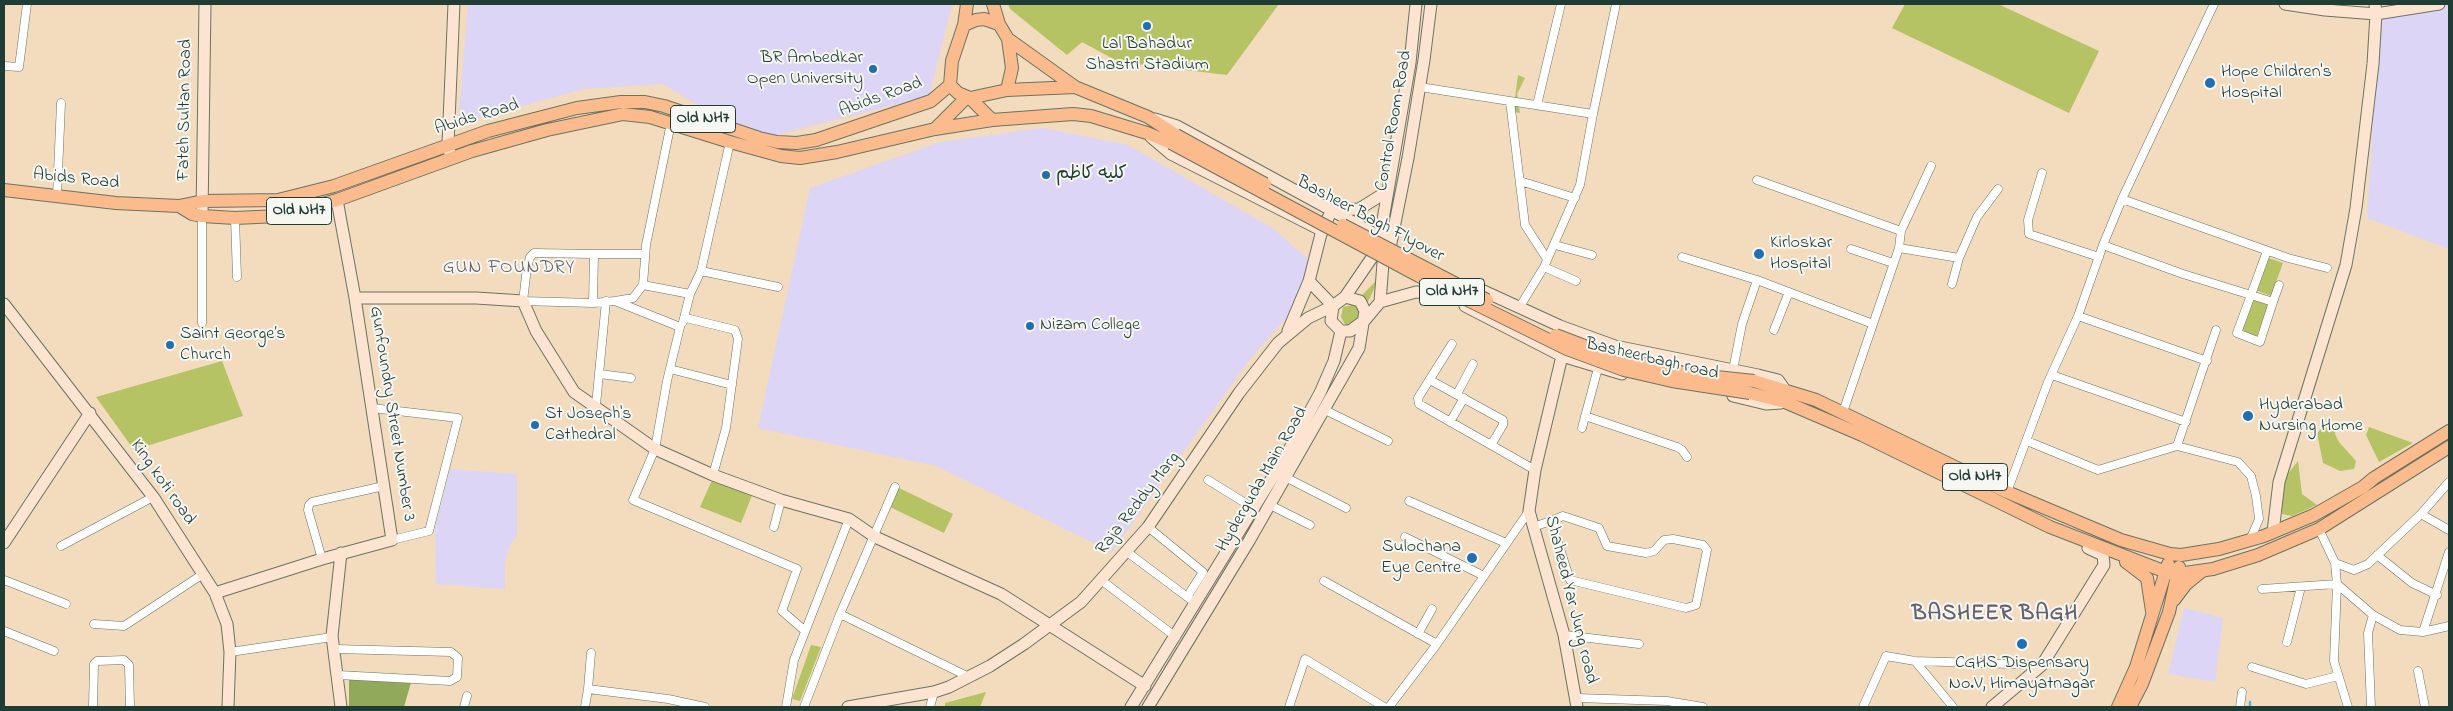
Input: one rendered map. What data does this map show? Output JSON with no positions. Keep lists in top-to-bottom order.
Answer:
{
  "streets": {
    "main road": ["Abids Road", "Old NH7", "Basheer Bagh Flyover"],
    "street": [
      "Fateh Sultan Road",
      "Control Room Road",
      "Basheerbagh road",
      "Gunfoundry Street Number 3",
      "Hyderguda Main Road",
      "King koti road",
      "Raja Reddy Marg",
      "Shaheed Yar Jung road"
    ]
  },
  "crossings": [
    ["Abids Road", "Fateh Sultan Road"],
    ["Abids Road", "Old NH7"],
    ["Fateh Sultan Road", "Old NH7"],
    ["Old NH7", "Basheer Bagh Flyover"],
    ["Old NH7", "Basheerbagh road"],
    ["Old NH7", "Gunfoundry Street Number 3"],
    ["Control Room Road", "Basheerbagh road"],
    ["Control Room Road", "Raja Reddy Marg"],
    ["Basheer Bagh Flyover", "Basheerbagh road"],
    ["Basheerbagh road", "Raja Reddy Marg"],
    ["Basheerbagh road", "Shaheed Yar Jung road"],
    ["Gunfoundry Street Number 3", "King koti road"],
    ["Hyderguda Main Road", "Raja Reddy Marg"]
  ],
  "districts": ["GUN FOUNDRY", "BASHEER BAGH"],
  "places": [
    "Lal Bahadur Shastri Stadium",
    "BR Ambedkar Open University",
    "Hope Children's Hospital",
    "كليه كاظم",
    "Kirloskar Hospital",
    "Nizam College",
    "Saint George’s Church",
    "Hyderabad Nursing Home",
    "St Joseph's Cathedral",
    "Sulochana Eye Centre",
    "CGHS Dispensary No.V, Himayatnagar"
  ]
}
